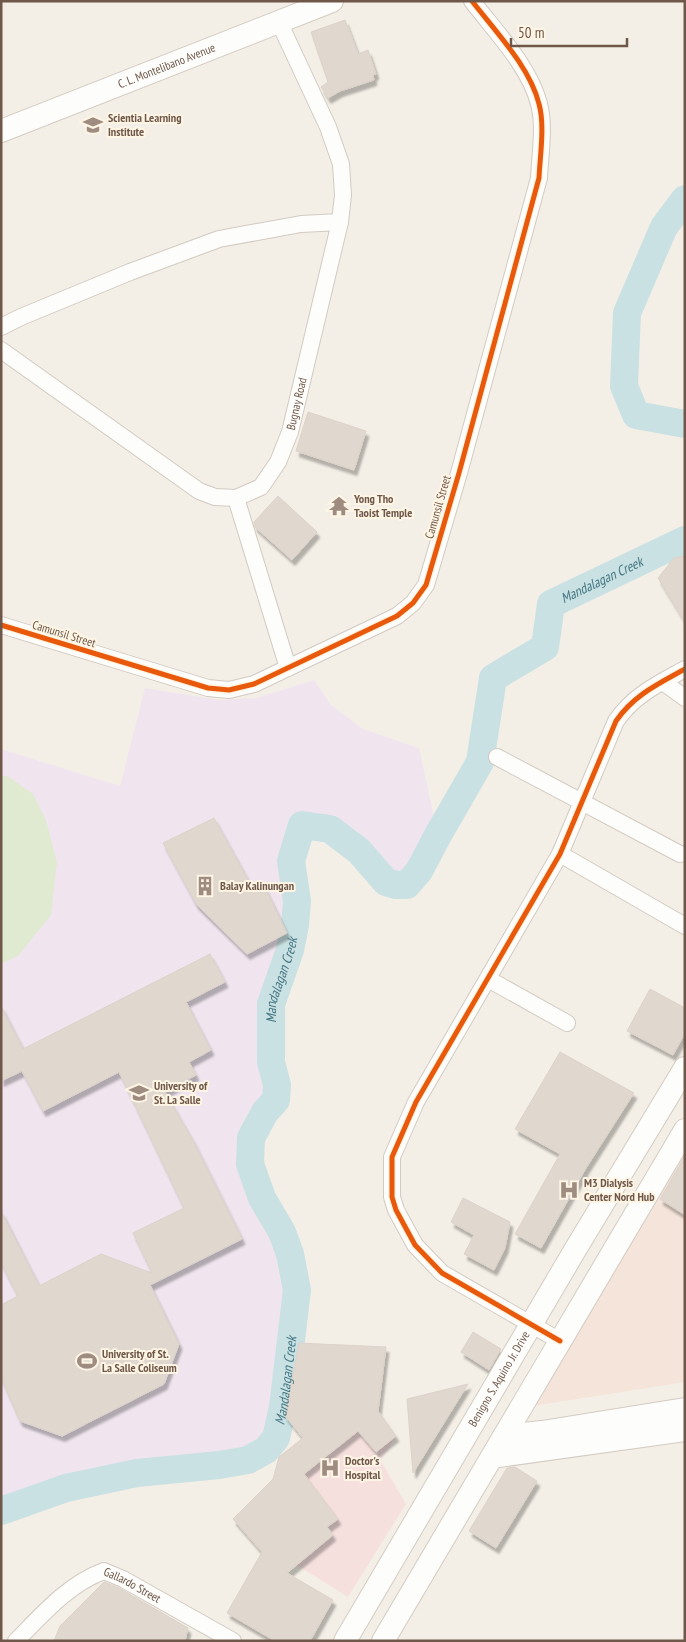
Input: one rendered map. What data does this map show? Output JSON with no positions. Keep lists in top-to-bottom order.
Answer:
{
  "streets": {
    "main road": ["C. L. Montelibano Avenue", "Benigno S. Aquino Jr. Drive"],
    "street": ["Bugnay Road", "Camunsil Street", "Gallardo Street"]
  },
  "crossings": [
    ["C. L. Montelibano Avenue", "Bugnay Road"]
  ],
  "water": ["Mandalagan Creek"],
  "places": {
    "school or university": ["Scientia Learning Institute", "University of St. La Salle"],
    "temple": ["Yong Tho Taoist Temple"],
    "building": ["Balay Kalinungan"],
    "hospital": ["M3 Dialysis Center Nord Hub", "Doctor's Hospital"],
    "sports": ["University of St. La Salle Coliseum"]
  },
  "scale_bar": "50 m"
}
